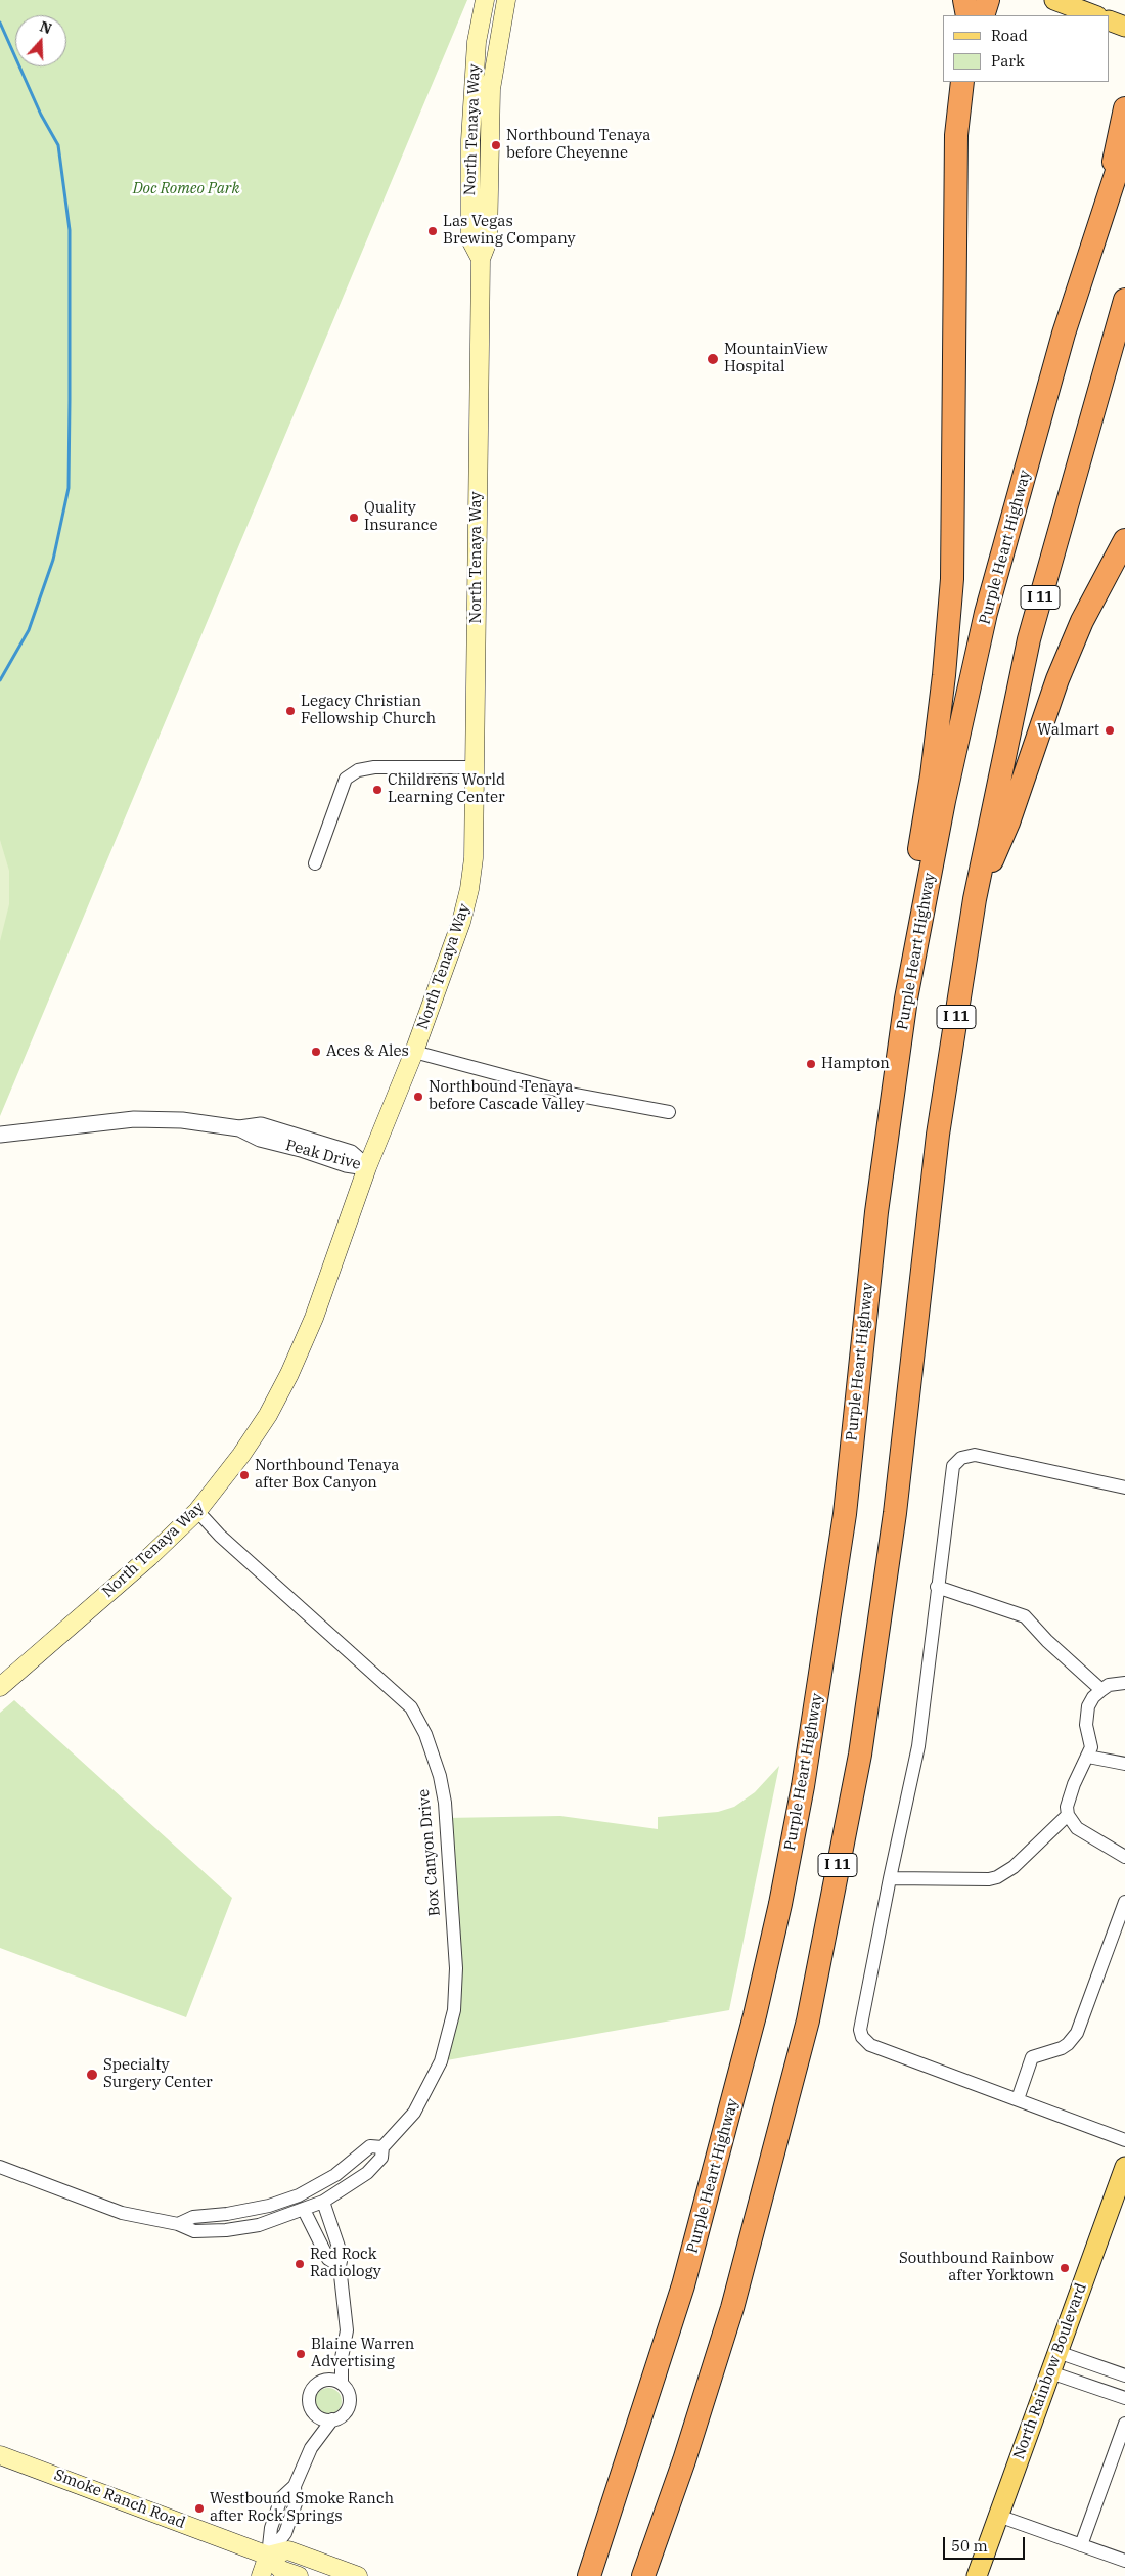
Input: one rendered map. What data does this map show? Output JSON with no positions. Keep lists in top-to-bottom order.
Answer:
{
  "streets": {
    "highway": ["Purple Heart Highway", "I 11"],
    "main road": ["North Tenaya Way", "North Rainbow Boulevard", "Smoke Ranch Road"],
    "street": ["Peak Drive", "Box Canyon Drive"]
  },
  "crossings": [
    ["North Tenaya Way", "Peak Drive"],
    ["North Tenaya Way", "Box Canyon Drive"]
  ],
  "parks": ["Doc Romeo Park"],
  "places": [
    "Northbound Tenaya before Cheyenne",
    "Las Vegas Brewing Company",
    "MountainView Hospital",
    "Quality Insurance",
    "Legacy Christian Fellowship Church",
    "Walmart",
    "Childrens World Learning Center",
    "Aces & Ales",
    "Hampton",
    "Northbound Tenaya before Cascade Valley",
    "Northbound Tenaya after Box Canyon",
    "Specialty Surgery Center",
    "Red Rock Radiology",
    "Southbound Rainbow after Yorktown",
    "Blaine Warren Advertising",
    "Westbound Smoke Ranch after Rock Springs"
  ],
  "legend": ["Road", "Park"],
  "scale_bar": "50 m",
  "north": "top"
}
